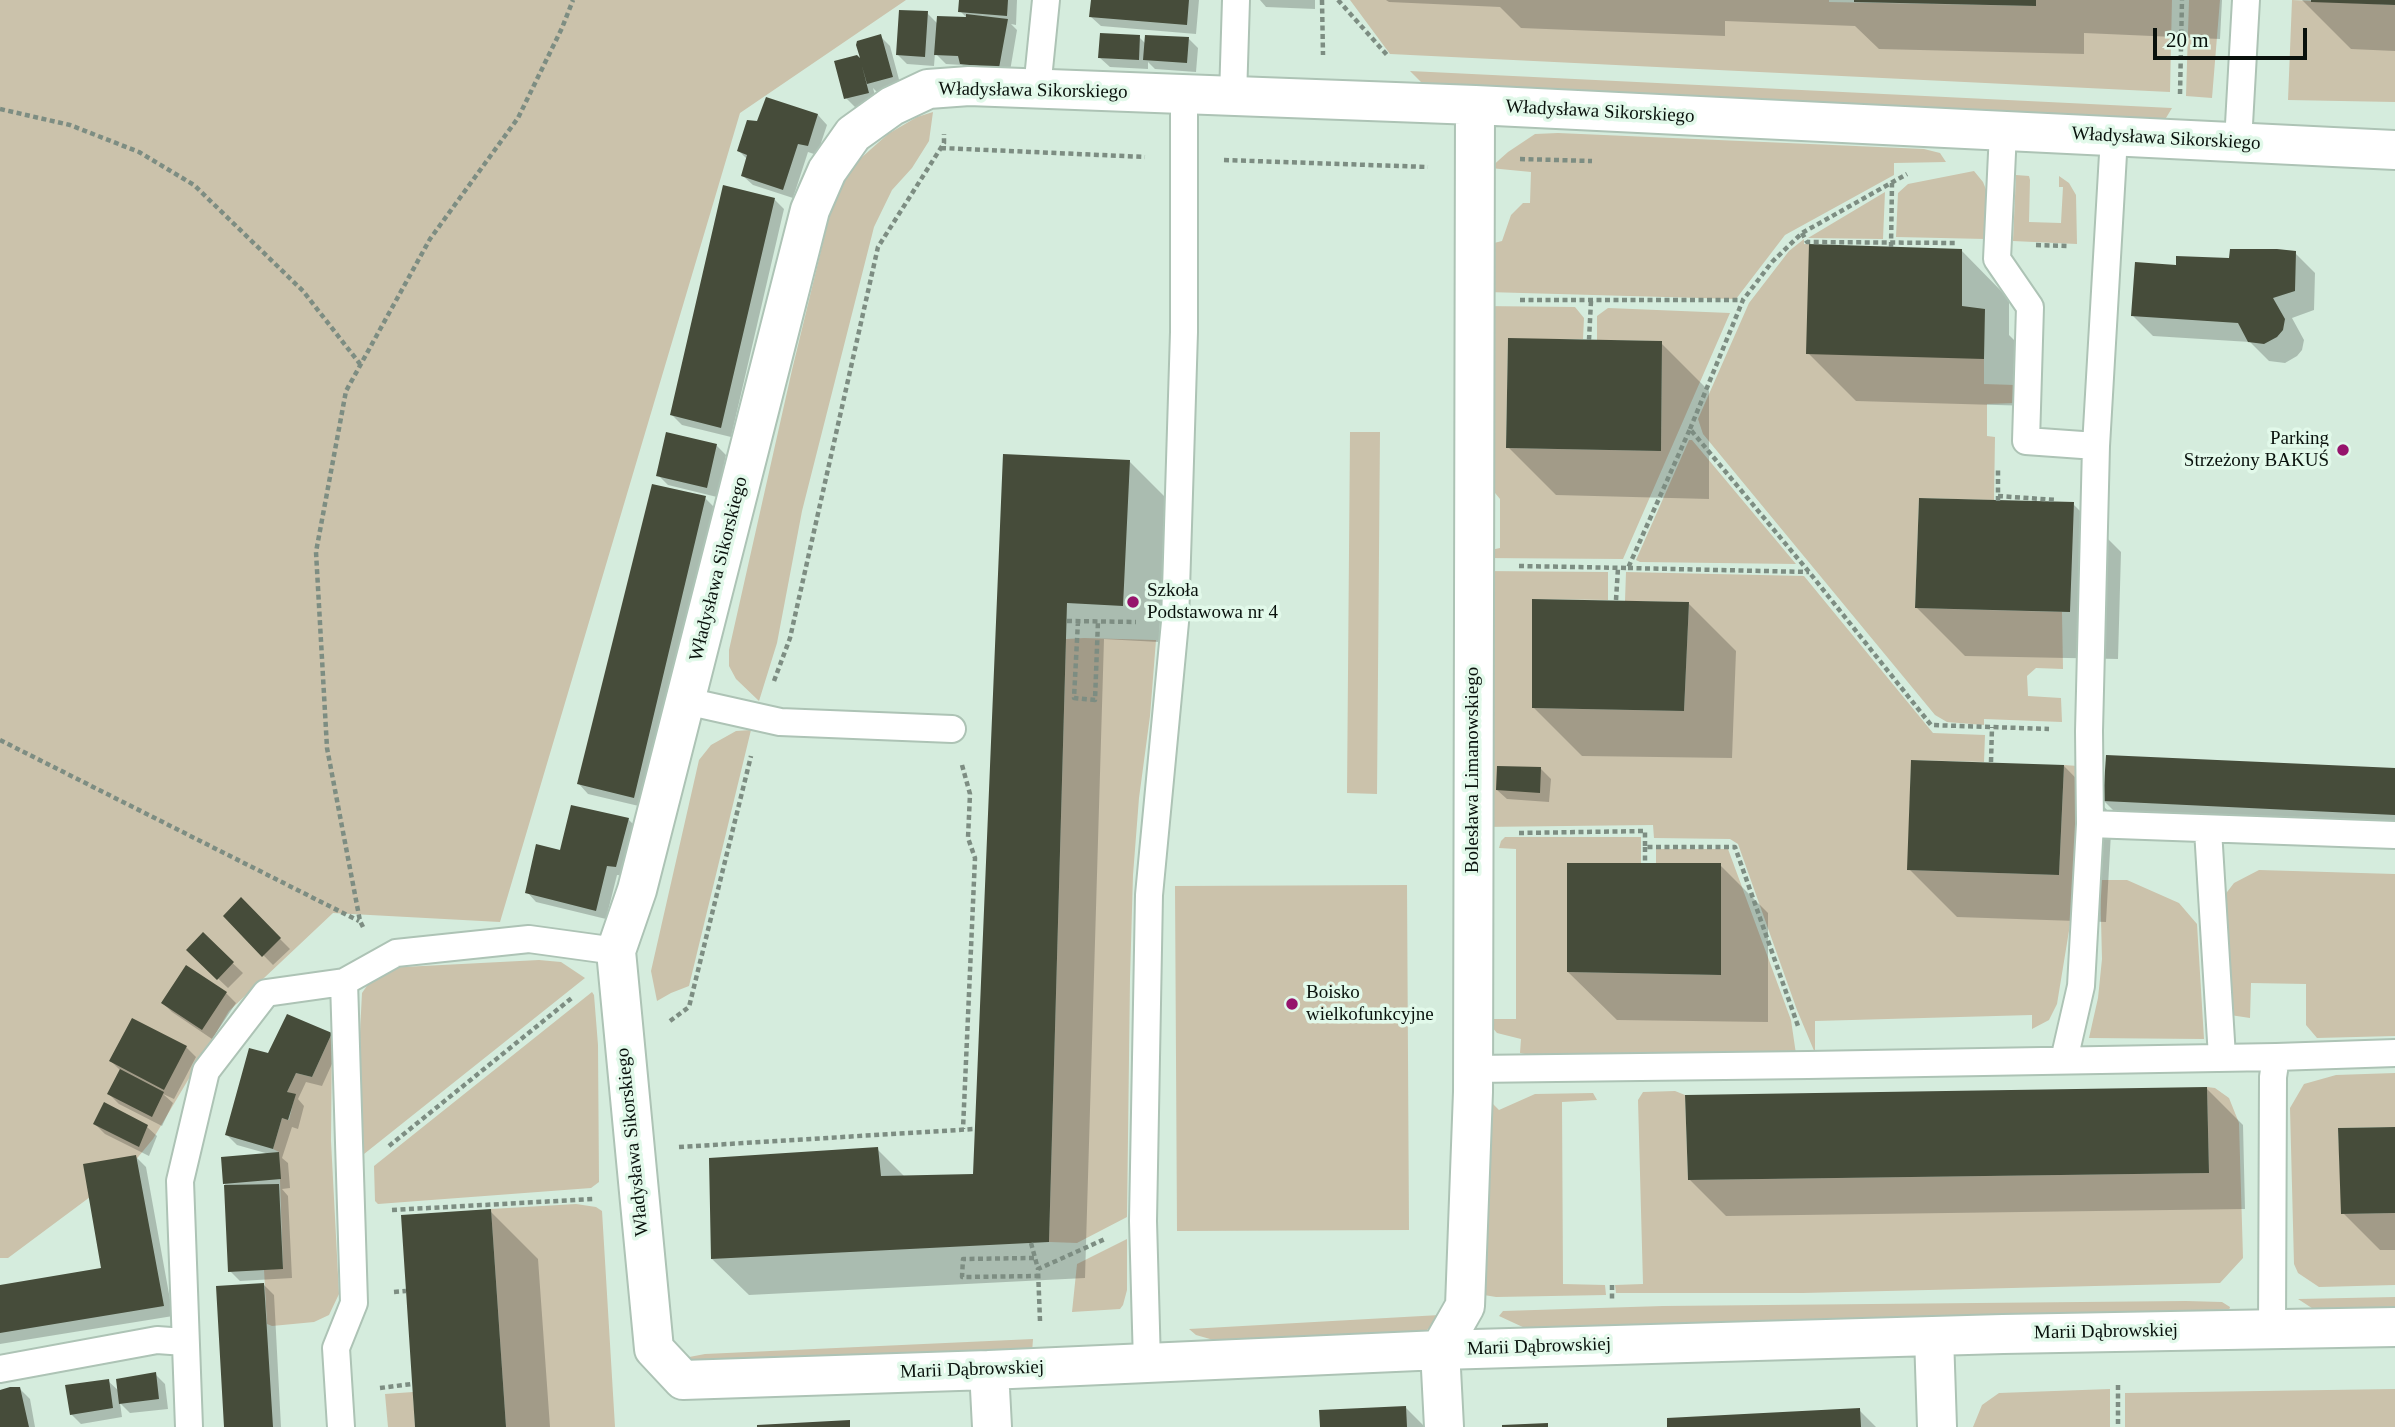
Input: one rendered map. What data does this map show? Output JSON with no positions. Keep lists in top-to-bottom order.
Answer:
{
  "streets": {
    "street": ["Władysława Sikorskiego", "Bolesława Limanowskiego", "Marii Dąbrowskiej"]
  },
  "crossings": [
    ["Władysława Sikorskiego", "Bolesława Limanowskiego"],
    ["Władysława Sikorskiego", "Marii Dąbrowskiej"],
    ["Bolesława Limanowskiego", "Marii Dąbrowskiej"]
  ],
  "places": ["Parking Strzeżony BAKUŚ", "Szkoła Podstawowa nr 4", "Boisko wielkofunkcyjne"],
  "scale_bar": "20 m"
}
